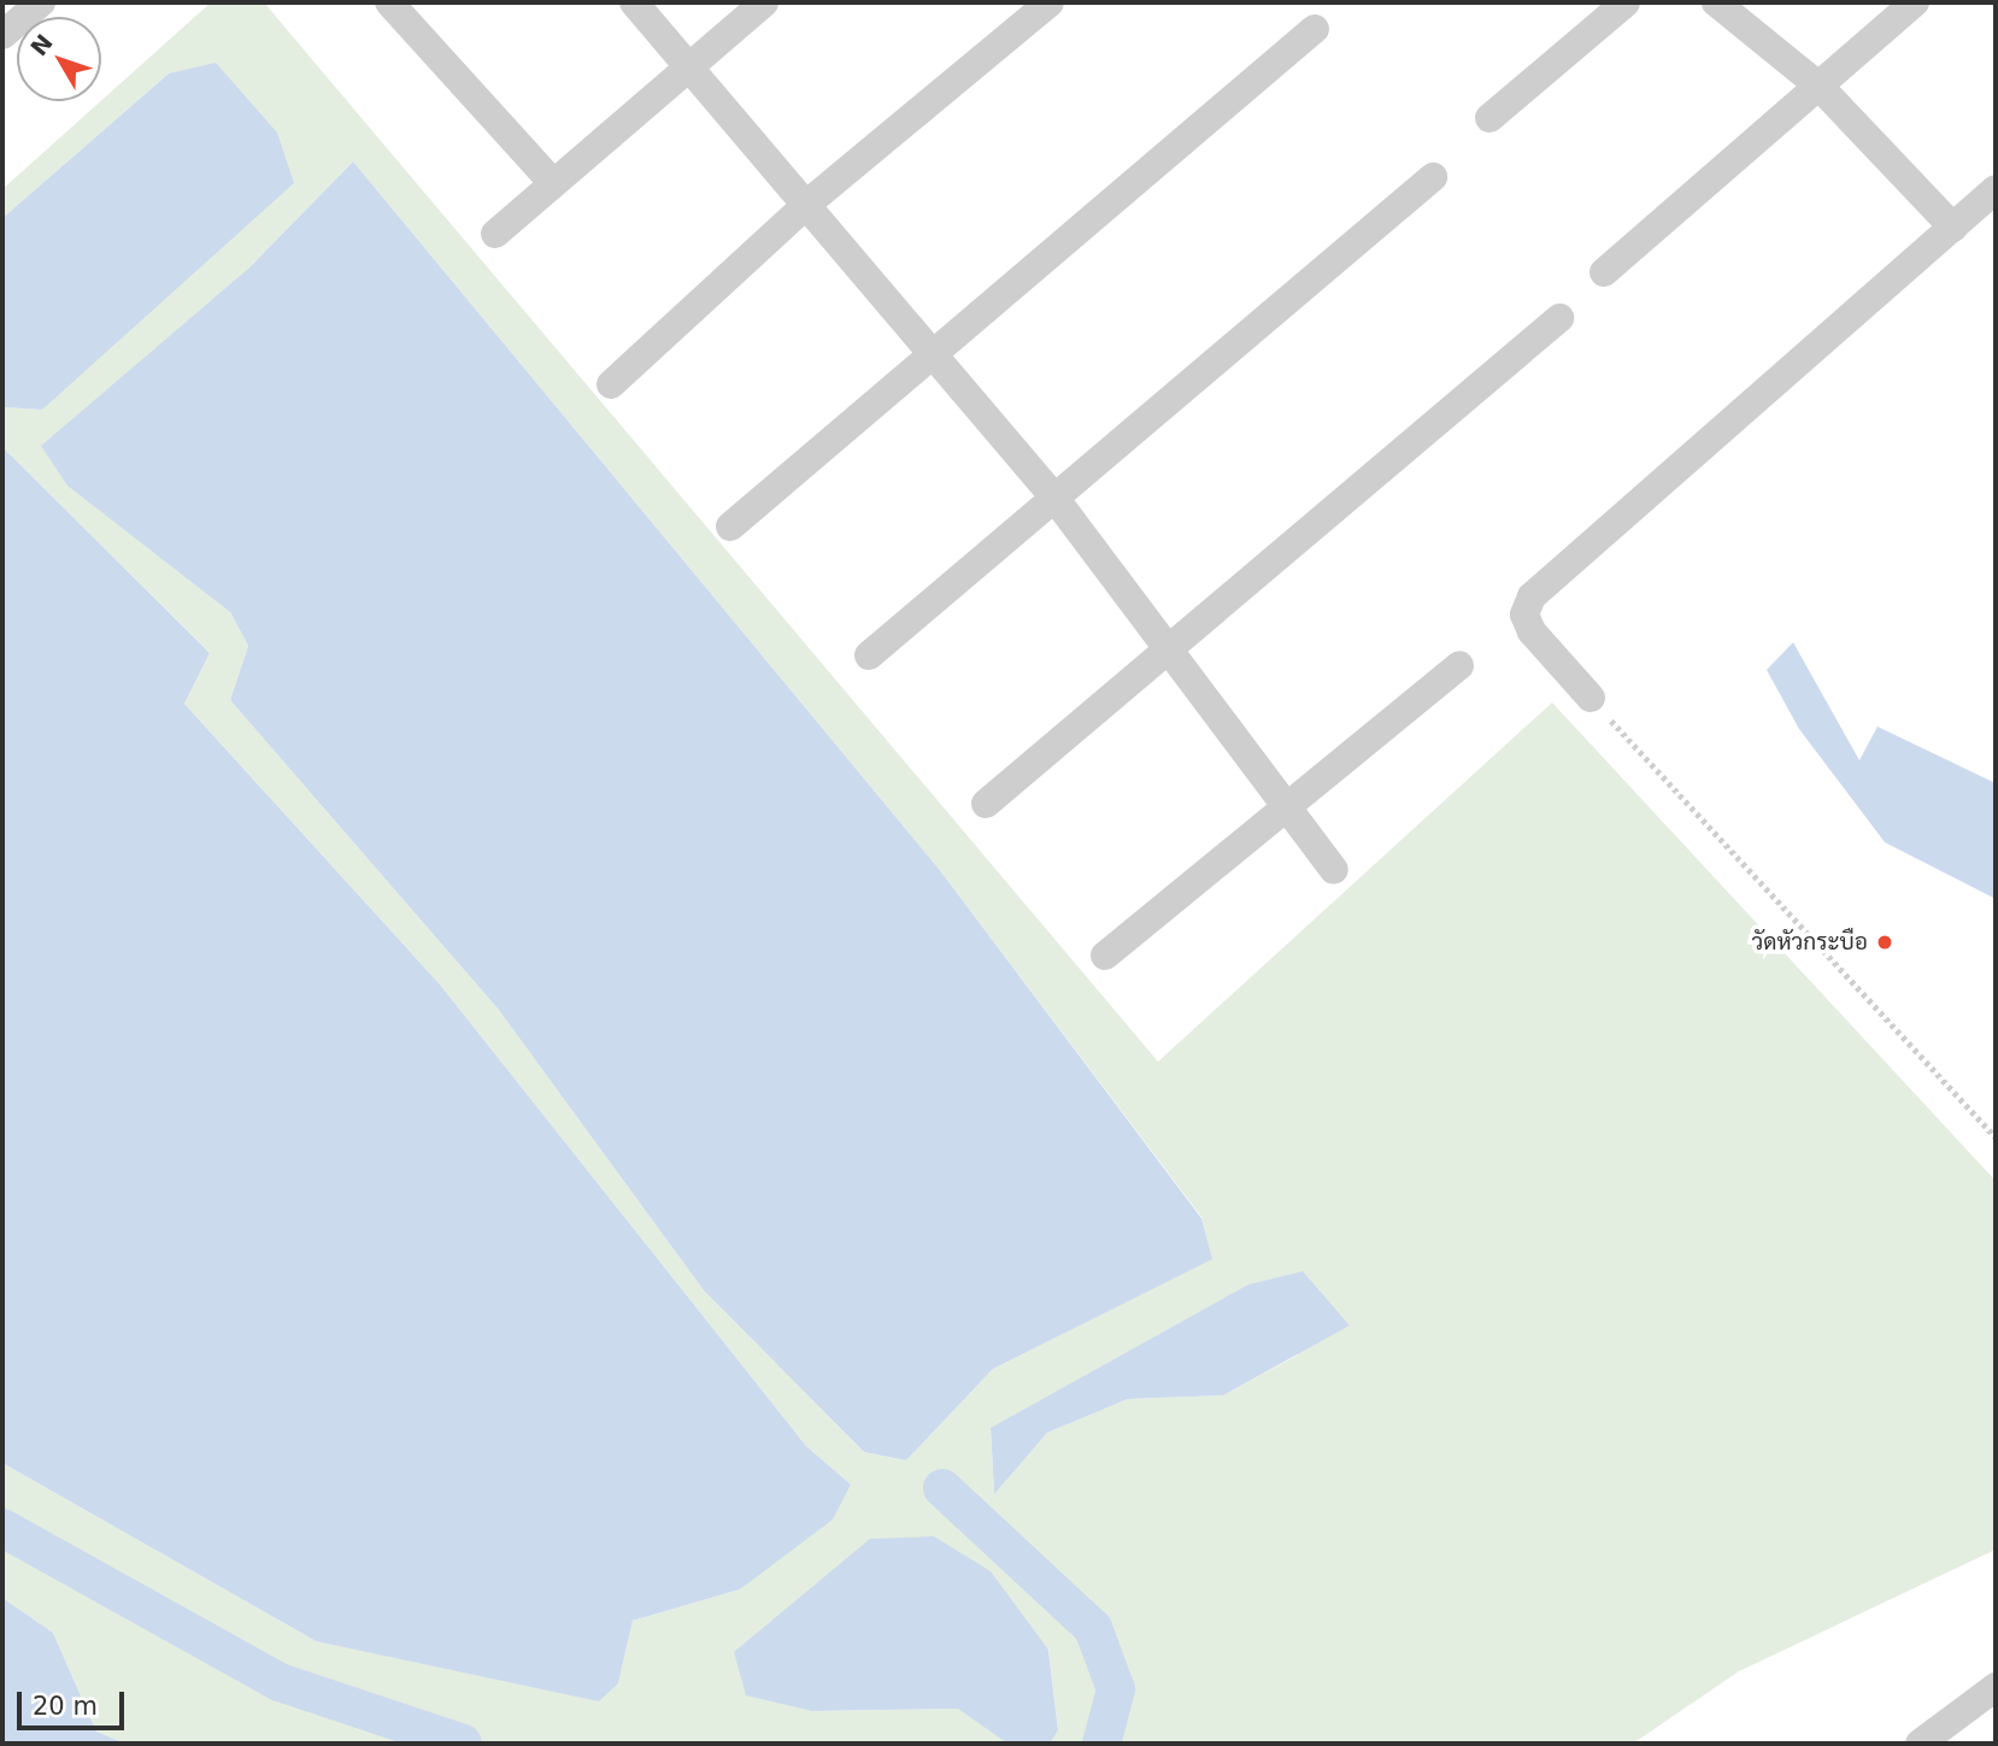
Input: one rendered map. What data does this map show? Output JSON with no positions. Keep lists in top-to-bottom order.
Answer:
{
  "places": ["วัดหัวกระบือ"],
  "scale_bar": "20 m",
  "north": "top left"
}
